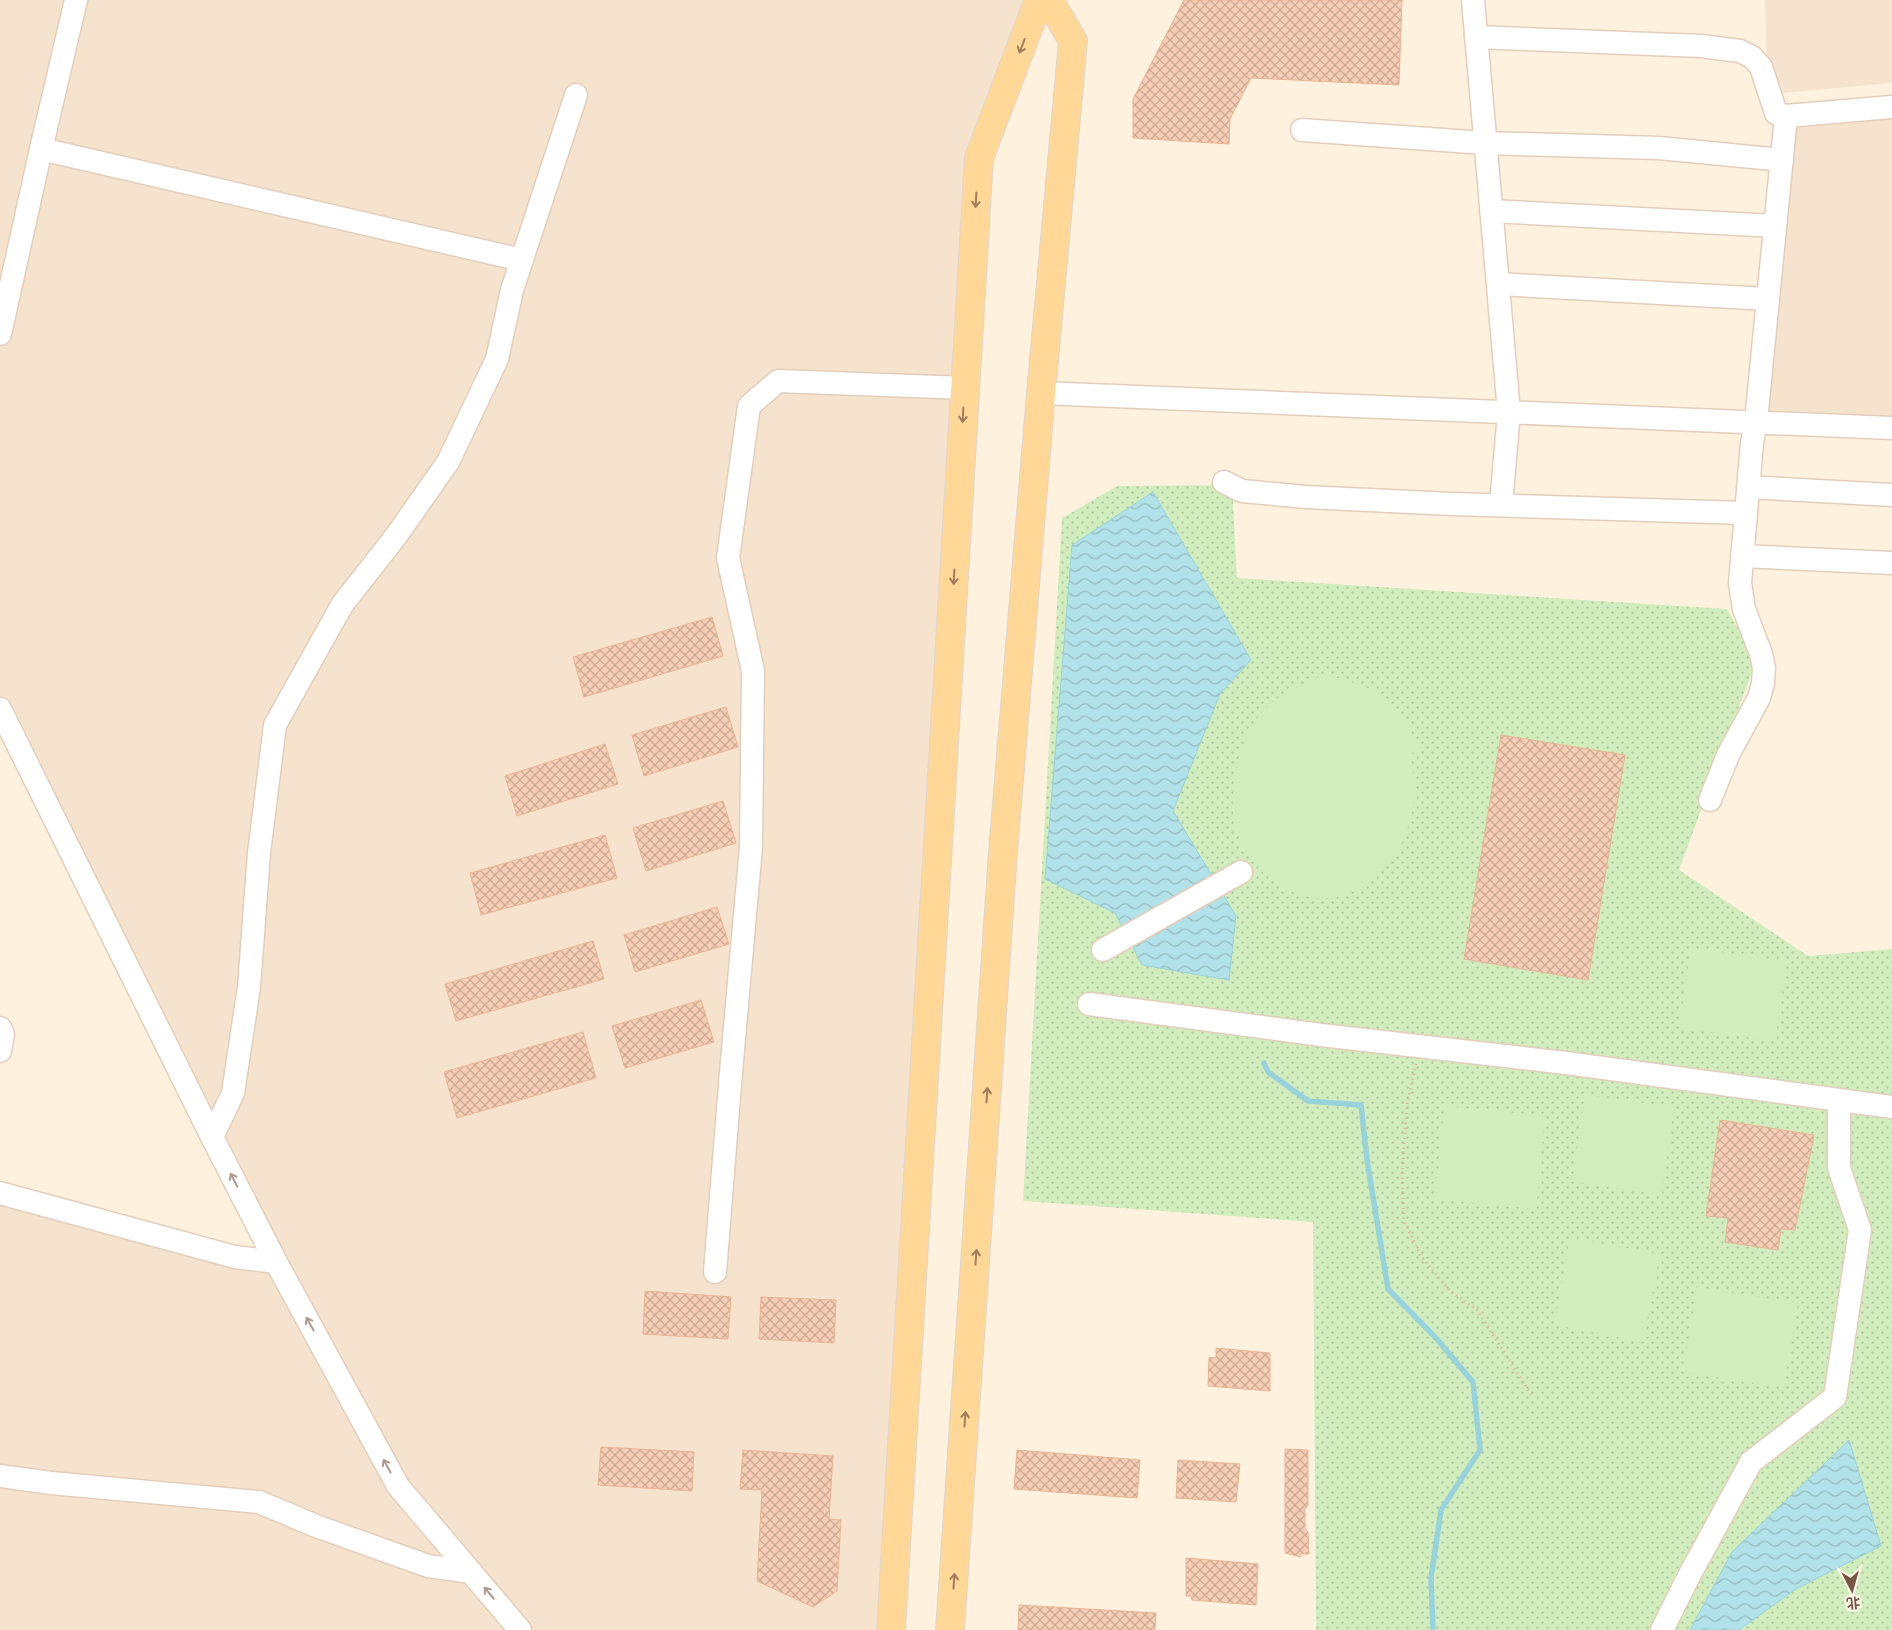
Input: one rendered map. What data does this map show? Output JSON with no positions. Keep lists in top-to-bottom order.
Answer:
{
  "north": "bottom"
}
